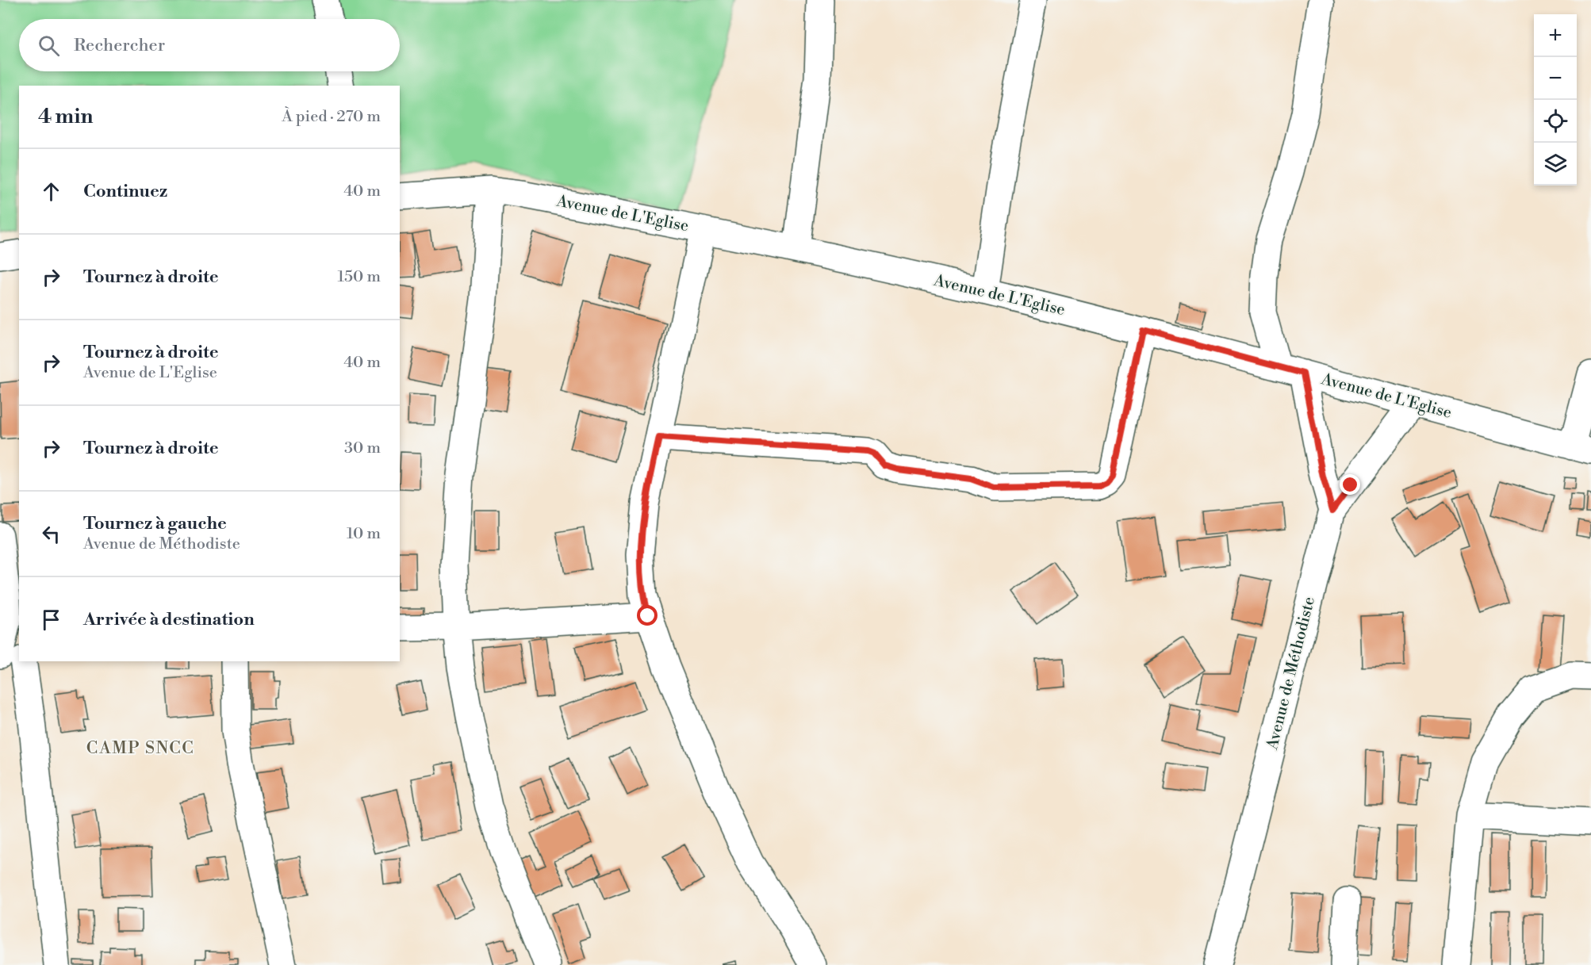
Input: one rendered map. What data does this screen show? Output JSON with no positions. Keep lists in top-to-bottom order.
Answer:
{
  "streets": {
    "street": ["Avenue de L'Eglise", "Avenue de Méthodiste"]
  },
  "crossings": [
    ["Avenue de L'Eglise", "Avenue de Méthodiste"]
  ],
  "districts": ["CAMP SNCC"],
  "page": {
    "map_buttons": ["+", "−"],
    "search": "Rechercher",
    "heading": ["4 min", "À pied · 270 m"],
    "list": [
      ["Continuez", "40 m"],
      ["Tournez à droite", "150 m"],
      ["Tournez à droite", "Avenue de L'Eglise", "40 m"],
      ["Tournez à droite", "30 m"],
      ["Tournez à gauche", "Avenue de Méthodiste", "10 m"],
      "Arrivée à destination"
    ]
  }
}
